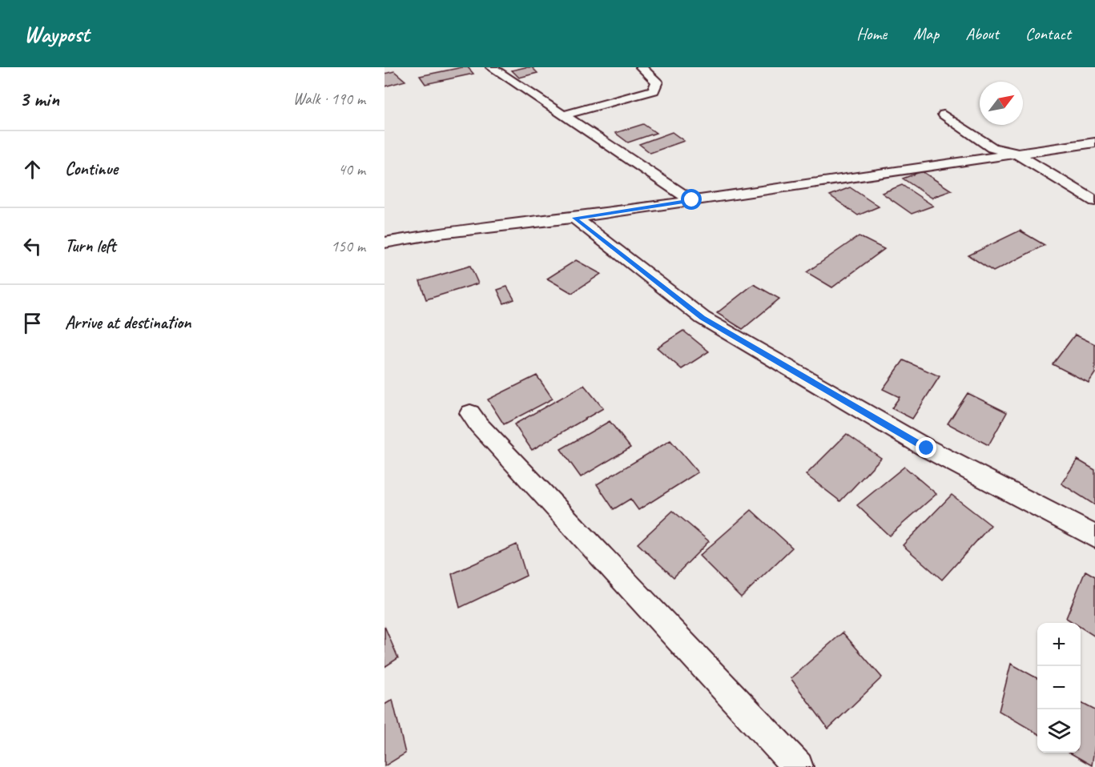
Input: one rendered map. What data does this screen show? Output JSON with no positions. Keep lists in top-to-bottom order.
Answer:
{
  "north": "top right",
  "page": {
    "header": "Waypost",
    "nav": [
      "Home",
      "Map",
      "About",
      "Contact"
    ],
    "heading": ["3 min", "Walk · 190 m"],
    "list": [
      ["Continue", "40 m"],
      ["Turn left", "150 m"],
      "Arrive at destination"
    ],
    "map_buttons": ["+", "−"]
  }
}
